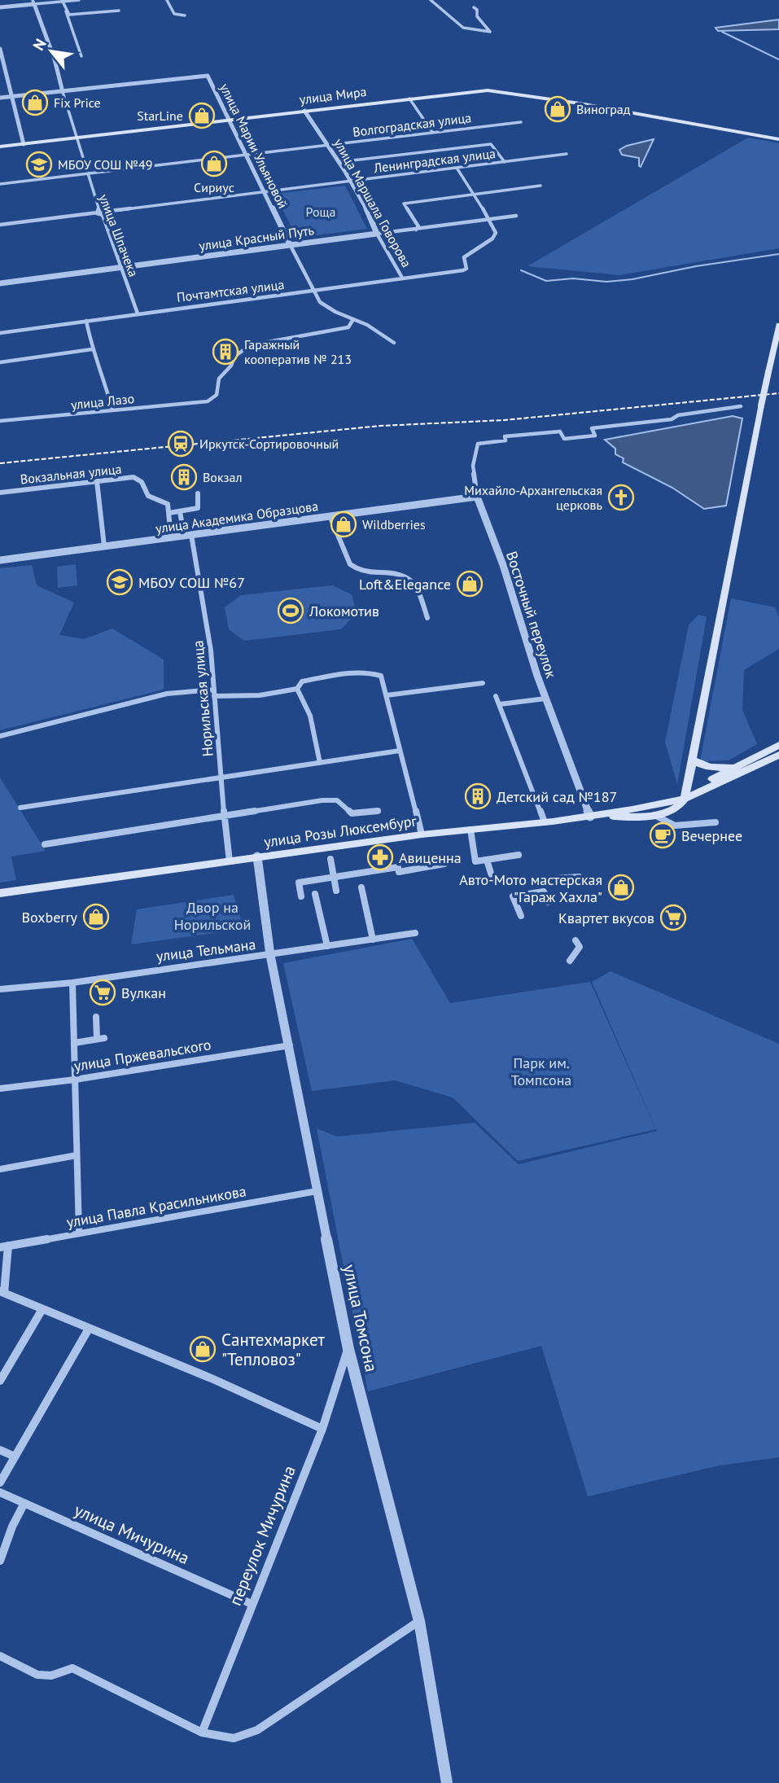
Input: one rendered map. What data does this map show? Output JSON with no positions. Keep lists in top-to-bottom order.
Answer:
{
  "streets": {
    "main road": ["улица Мира", "улица Розы Люксембург"],
    "street": [
      "Волгоградская улица",
      "улица Марии Ульяновой",
      "Ленинградская улица",
      "улица Маршала Говорова",
      "улица Шпачека",
      "улица Красный Путь",
      "Почтамтская улица",
      "улица Лазо",
      "Вокзальная улица",
      "улица Академика Образцова",
      "Восточный переулок",
      "Норильская улица",
      "улица Тельмана",
      "улица Пржевальского",
      "улица Павла Красильникова",
      "улица Томсона",
      "улица Мичурина",
      "переулок Мичурина"
    ]
  },
  "crossings": [
    ["улица Мира", "улица Марии Ульяновой"],
    ["улица Мира", "улица Маршала Говорова"],
    ["улица Мира", "улица Шпачека"],
    ["Волгоградская улица", "улица Марии Ульяновой"],
    ["Волгоградская улица", "улица Маршала Говорова"],
    ["Волгоградская улица", "улица Шпачека"],
    ["улица Марии Ульяновой", "Ленинградская улица"],
    ["улица Марии Ульяновой", "улица Шпачека"],
    ["улица Марии Ульяновой", "улица Красный Путь"],
    ["улица Марии Ульяновой", "Почтамтская улица"],
    ["улица Марии Ульяновой", "улица Лазо"],
    ["Ленинградская улица", "улица Маршала Говорова"],
    ["Ленинградская улица", "улица Шпачека"],
    ["улица Маршала Говорова", "улица Красный Путь"],
    ["улица Маршала Говорова", "Почтамтская улица"],
    ["улица Шпачека", "улица Красный Путь"],
    ["улица Шпачека", "Почтамтская улица"],
    ["улица Красный Путь", "Почтамтская улица"],
    ["улица Академика Образцова", "Восточный переулок"],
    ["улица Академика Образцова", "Норильская улица"],
    ["Восточный переулок", "улица Розы Люксембург"],
    ["Норильская улица", "улица Розы Люксембург"],
    ["улица Розы Люксембург", "улица Томсона"],
    ["улица Тельмана", "улица Томсона"],
    ["улица Пржевальского", "улица Томсона"],
    ["улица Павла Красильникова", "улица Томсона"],
    ["улица Томсона", "переулок Мичурина"],
    ["улица Мичурина", "переулок Мичурина"]
  ],
  "parks": ["Роща", "Двор на Норильской", "Парк им. Томпсона"],
  "places": {
    "shop": [
      "Fix Price",
      "Виноград",
      "StarLine",
      "Сириус",
      "Wildberries",
      "Loft&Elegance",
      "Авто-Мото мастерская \"Гараж Хахла\"",
      "Boxberry",
      "Сантехмаркет \"Тепловоз\""
    ],
    "school or university": ["МБОУ СОШ №49", "МБОУ СОШ №67"],
    "building": ["Гаражный кооператив № 213", "Вокзал", "Детский сад №187"],
    "station": ["Иркутск-Сортировочный"],
    "church": ["Михайло-Архангельская церковь"],
    "sports": ["Локомотив"],
    "cafe": ["Вечернее"],
    "pharmacy": ["Авиценна"],
    "supermarket": ["Квартет вкусов", "Вулкан"]
  },
  "north": "top left"
}
